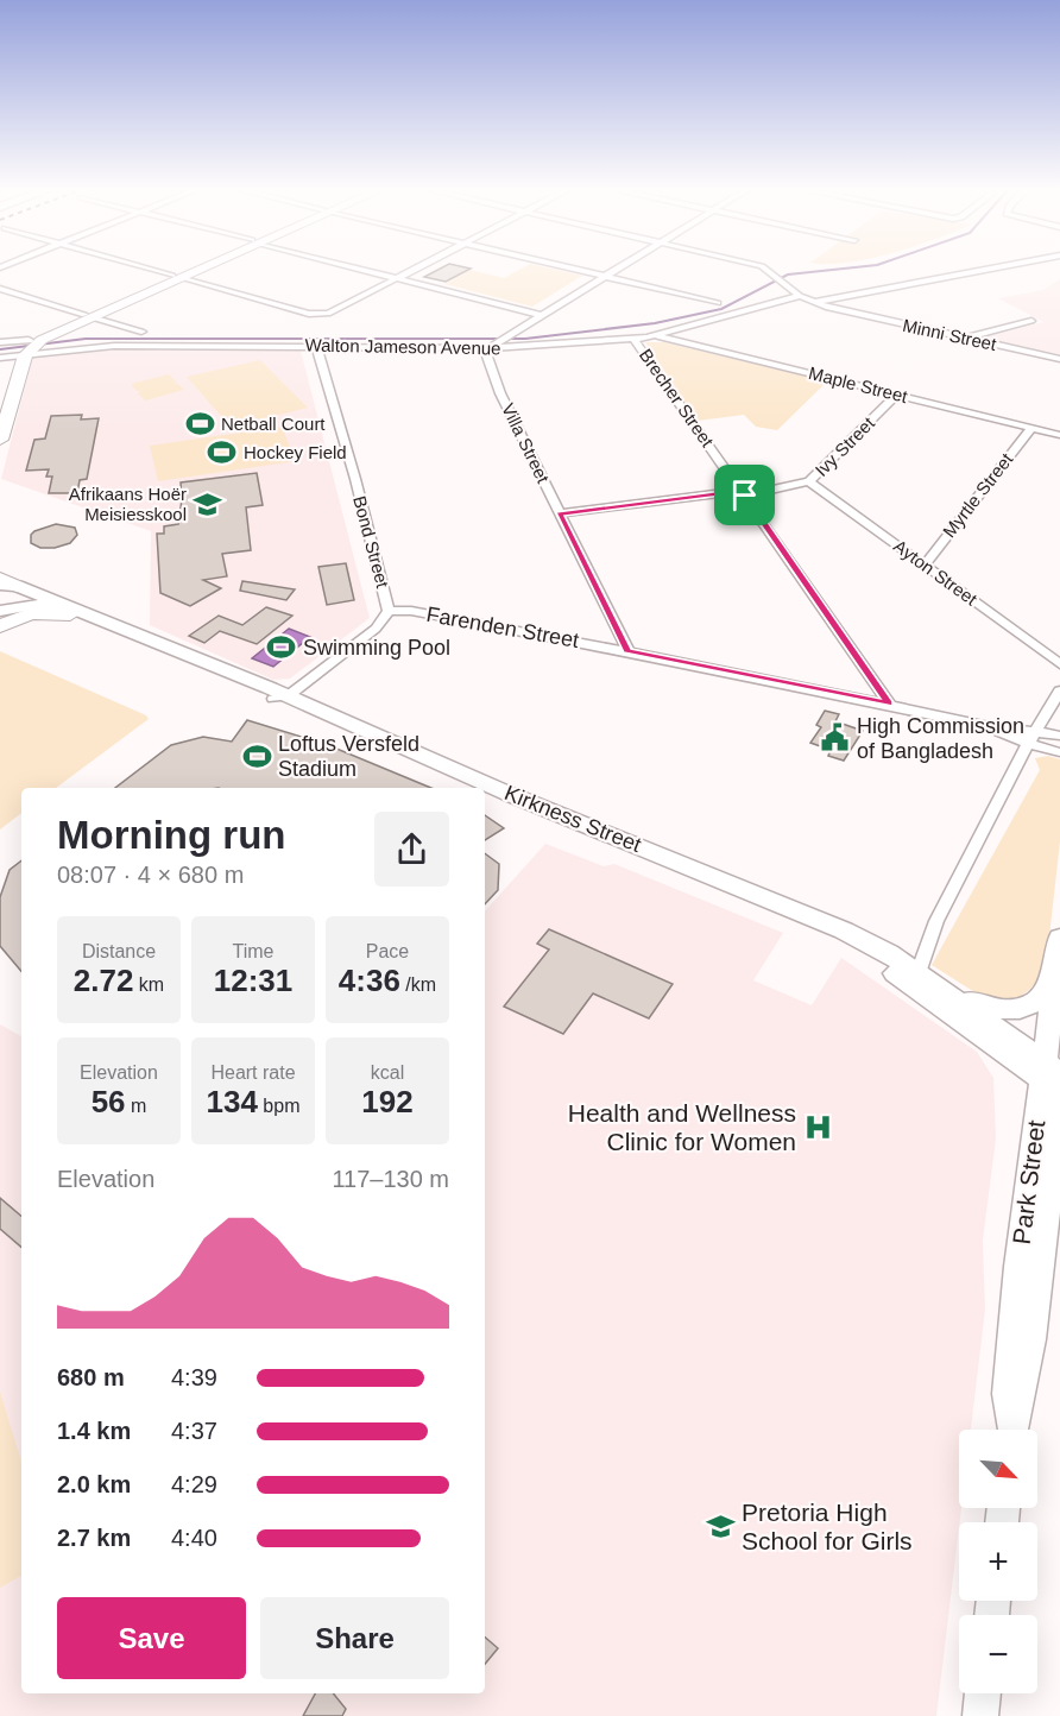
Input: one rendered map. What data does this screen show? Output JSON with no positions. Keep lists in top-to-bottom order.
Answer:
{
  "streets": {
    "street": [
      "Minni Street",
      "Walton Jameson Avenue",
      "Maple Street",
      "Brecher Street",
      "Villa Street",
      "Ivy Street",
      "Myrtle Street",
      "Bond Street",
      "Ayton Street",
      "Farenden Street",
      "Kirkness Street",
      "Park Street"
    ]
  },
  "crossings": [
    ["Minni Street", "Walton Jameson Avenue"],
    ["Walton Jameson Avenue", "Maple Street"],
    ["Walton Jameson Avenue", "Brecher Street"],
    ["Walton Jameson Avenue", "Villa Street"],
    ["Walton Jameson Avenue", "Bond Street"],
    ["Maple Street", "Ivy Street"],
    ["Maple Street", "Myrtle Street"],
    ["Brecher Street", "Ivy Street"],
    ["Brecher Street", "Farenden Street"],
    ["Villa Street", "Ivy Street"],
    ["Villa Street", "Farenden Street"],
    ["Ivy Street", "Ayton Street"],
    ["Myrtle Street", "Ayton Street"],
    ["Bond Street", "Farenden Street"],
    ["Bond Street", "Kirkness Street"],
    ["Kirkness Street", "Park Street"]
  ],
  "places": {
    "sports": [
      "Netball Court",
      "Hockey Field",
      "Swimming Pool",
      "Loftus Versfeld Stadium"
    ],
    "school or university": ["Afrikaans Hoër Meisiesskool", "Pretoria High School for Girls"],
    "public building": ["High Commission of Bangladesh"],
    "hospital": ["Health and Wellness Clinic for Women"]
  },
  "north": "bottom right",
  "page": {
    "heading": ["Morning run", "08:07 · 4 × 680 m"],
    "stats": [
      ["Distance", "2.72 km"],
      ["Time", "12:31"],
      ["Pace", "4:36 /km"],
      ["Elevation", "56 m"],
      ["Heart rate", "134 bpm"],
      ["kcal", "192"]
    ],
    "chart": ["Elevation", "117–130 m"],
    "list": [
      {
        "name": "680 m",
        "note": "4:39"
      },
      {
        "name": "1.4 km",
        "note": "4:37"
      },
      {
        "name": "2.0 km",
        "note": "4:29"
      },
      {
        "name": "2.7 km",
        "note": "4:40"
      }
    ],
    "map_buttons": ["+", "−"],
    "buttons": ["Save", "Share"]
  }
}
